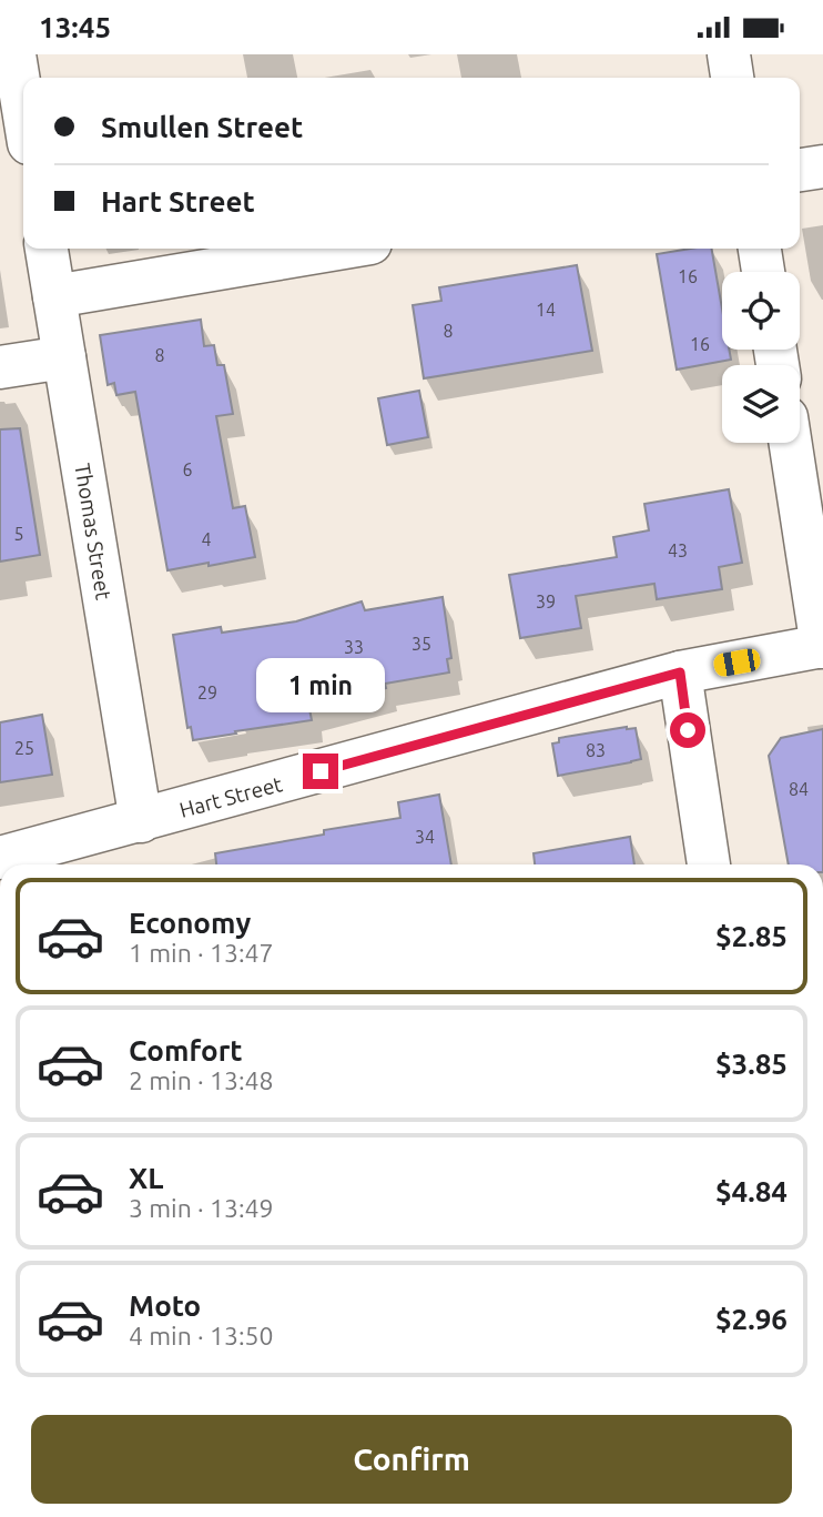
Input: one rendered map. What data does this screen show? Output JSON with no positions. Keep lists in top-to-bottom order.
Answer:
{
  "streets": {
    "street": ["Thomas Street", "Hart Street"]
  },
  "crossings": [
    ["Thomas Street", "Hart Street"]
  ],
  "house_numbers": [
    "16",
    "14",
    "8",
    "16",
    "8",
    "6",
    "5",
    "4",
    "43",
    "39",
    "35",
    "33",
    "29",
    "25",
    "83",
    "84",
    "34"
  ],
  "page": {
    "status": "13:45",
    "banner": ["Smullen Street", "Hart Street"],
    "bubble": "1 min",
    "list": [
      {
        "name": "Economy",
        "note": "1 min · 13:47",
        "value": "$2.85"
      },
      {
        "name": "Comfort",
        "note": "2 min · 13:48",
        "value": "$3.85"
      },
      {
        "name": "XL",
        "note": "3 min · 13:49",
        "value": "$4.84"
      },
      {
        "name": "Moto",
        "note": "4 min · 13:50",
        "value": "$2.96"
      }
    ],
    "buttons": "Confirm"
  }
}
